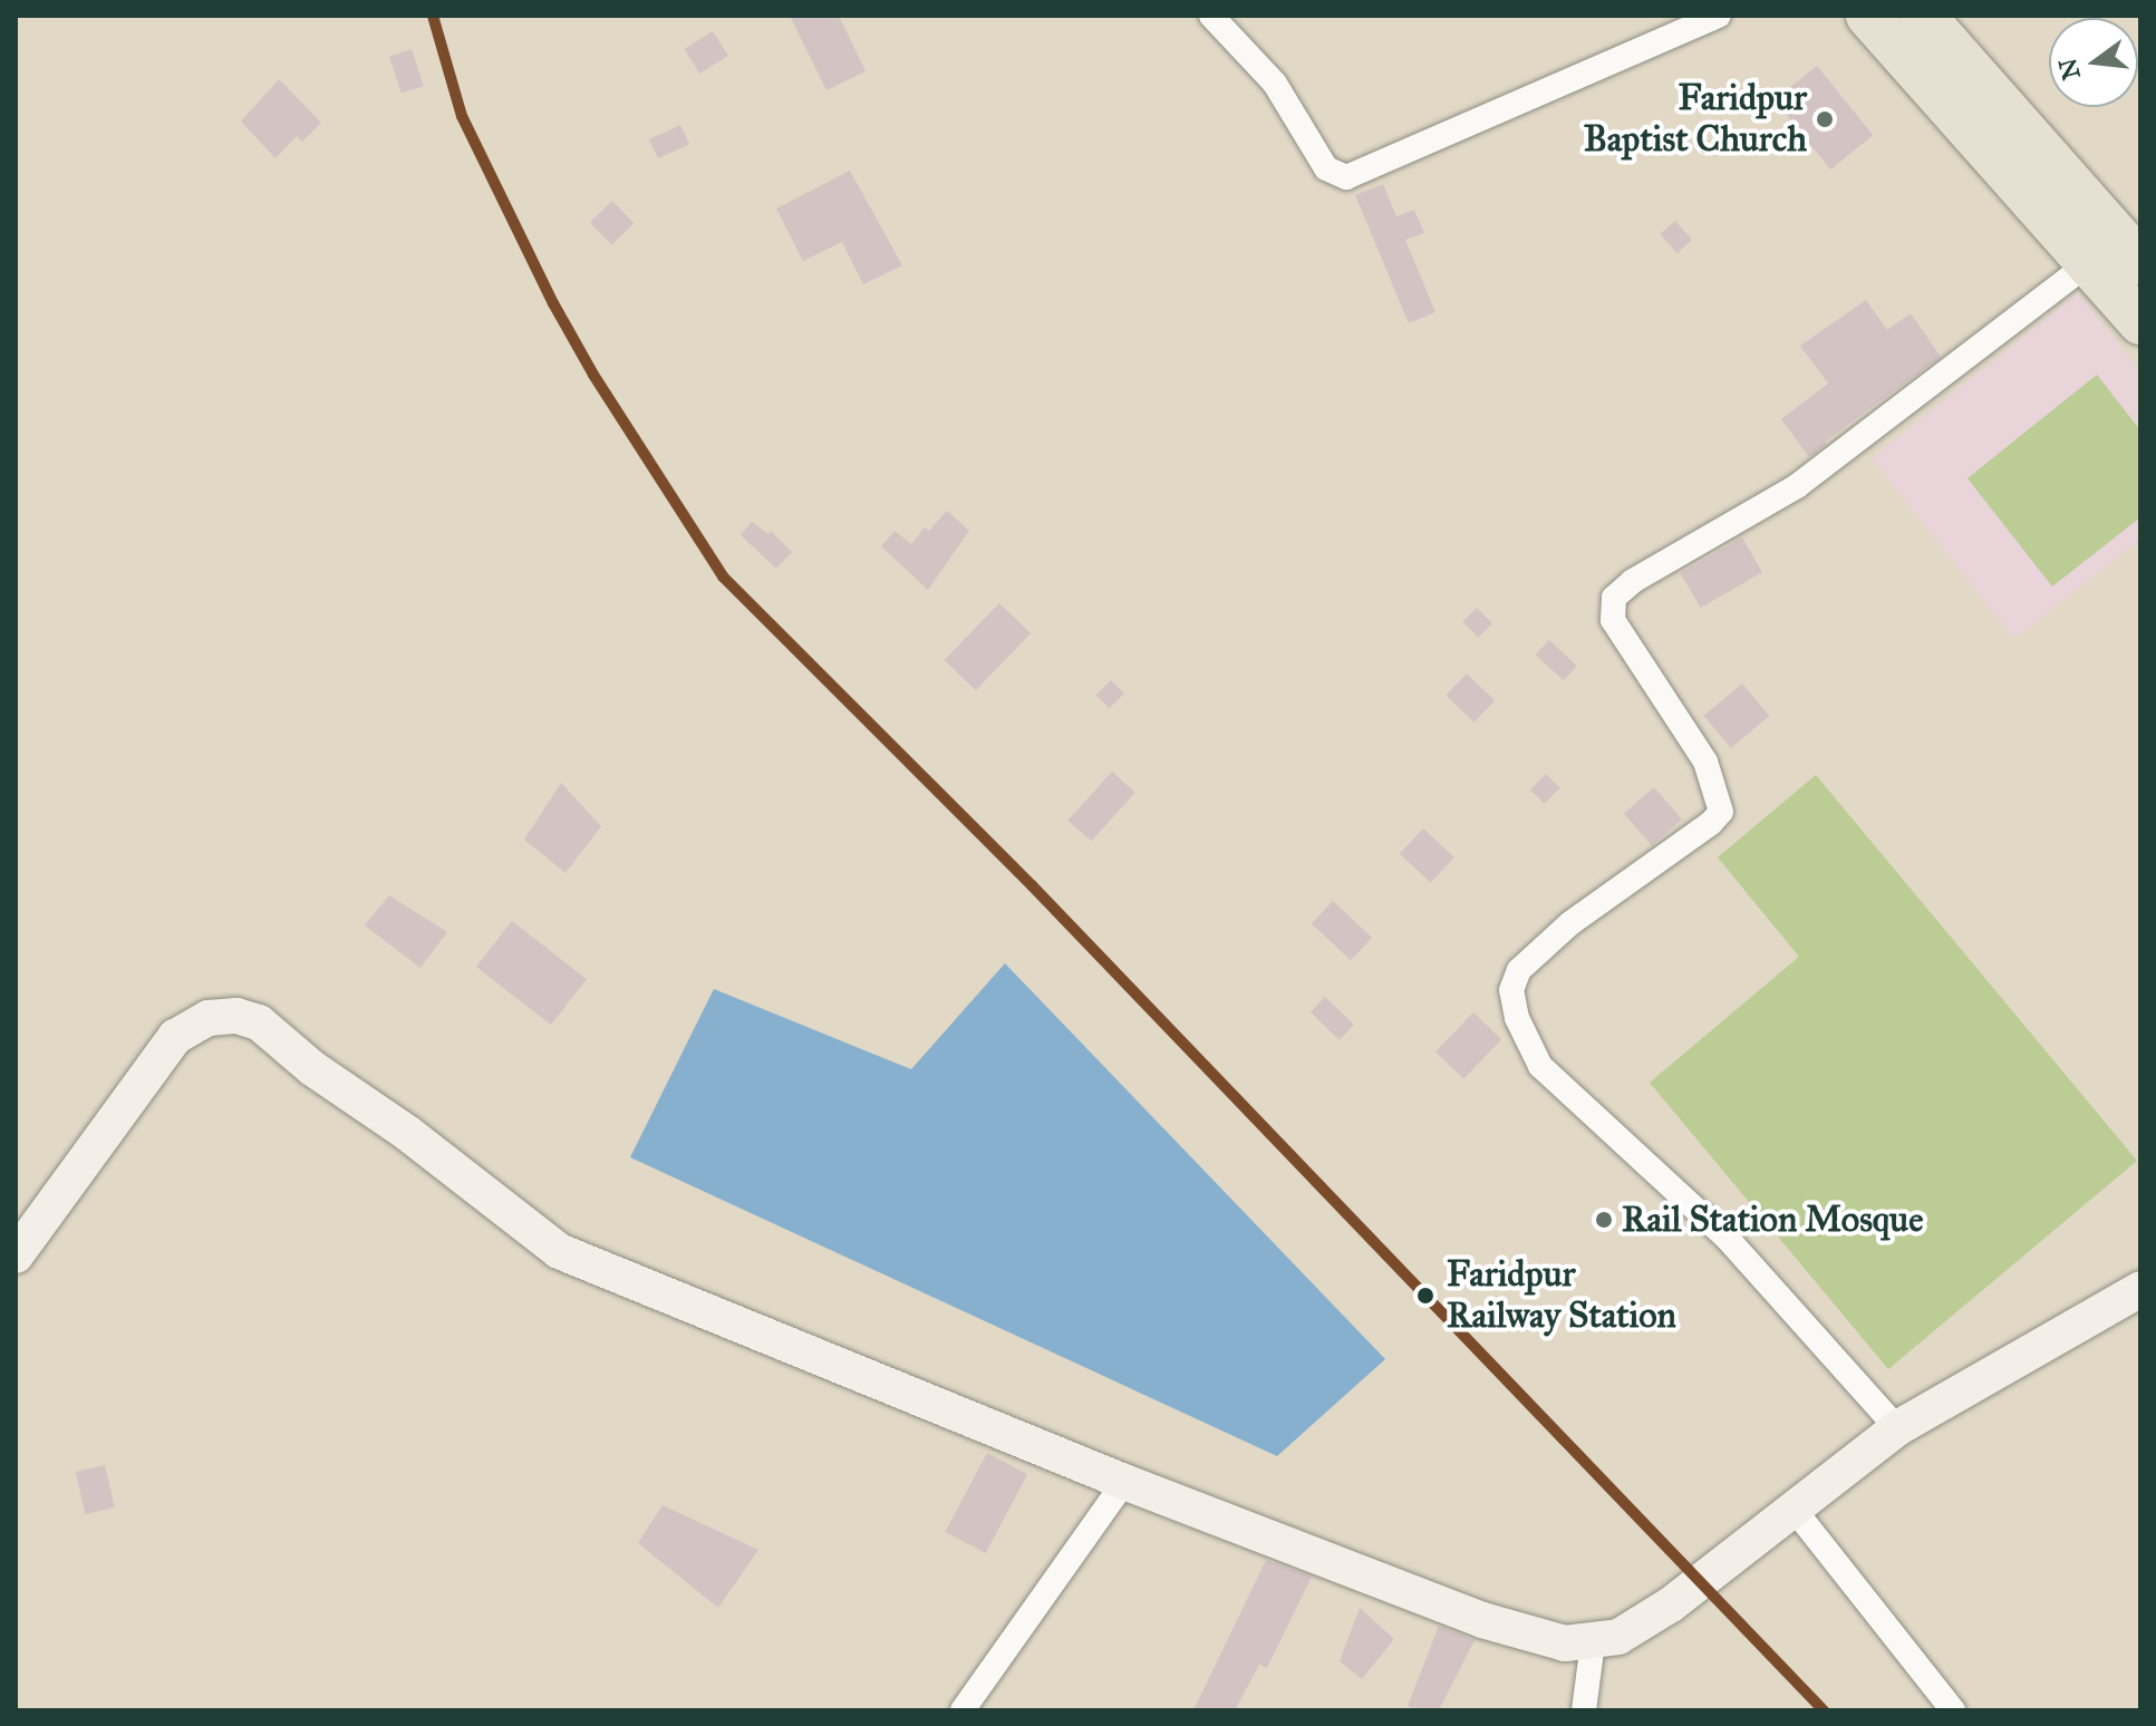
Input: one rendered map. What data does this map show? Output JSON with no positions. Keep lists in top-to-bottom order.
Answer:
{
  "places": ["Faridpur Baptist Church", "Rail Station Mosque", "Faridpur Railway Station"],
  "north": "left"
}
